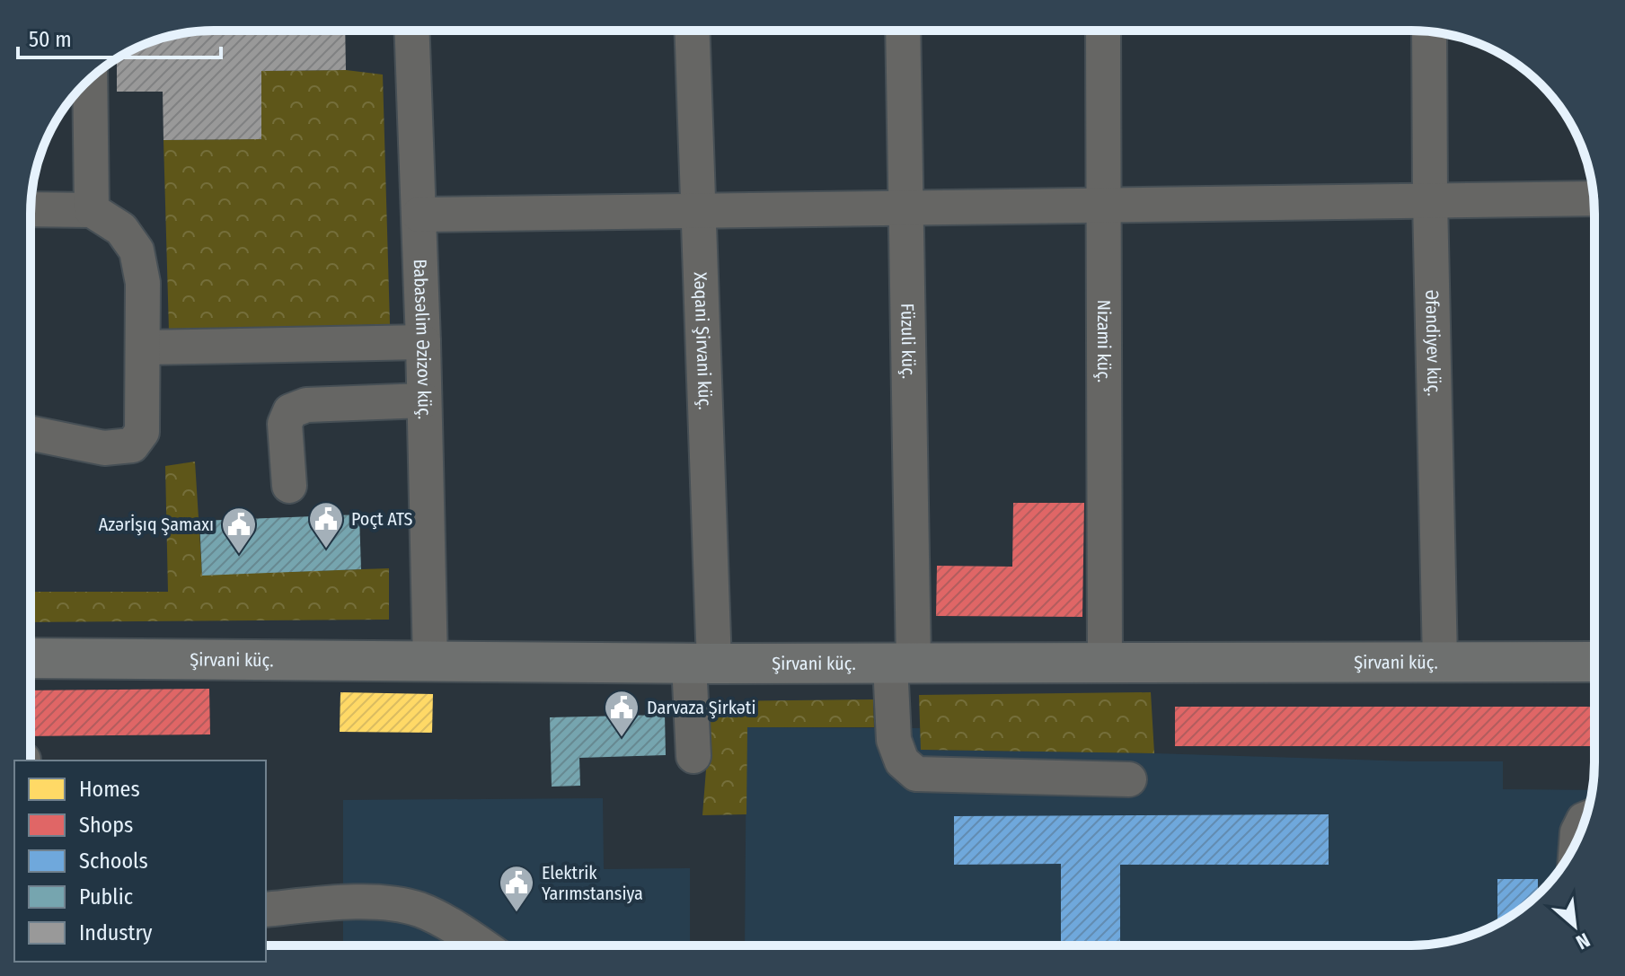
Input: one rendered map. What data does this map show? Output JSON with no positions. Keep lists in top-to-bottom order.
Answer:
{
  "streets": {
    "main road": ["Şirvani küç."],
    "street": [
      "Babasəlim Əzizov küç.",
      "Füzuli küç.",
      "Nizami küç.",
      "Xəqani Şirvani küç.",
      "Əfəndiyev küç."
    ]
  },
  "crossings": [
    ["Babasəlim Əzizov küç.", "Şirvani küç."],
    ["Füzuli küç.", "Şirvani küç."],
    ["Nizami küç.", "Şirvani küç."],
    ["Xəqani Şirvani küç.", "Şirvani küç."],
    ["Əfəndiyev küç.", "Şirvani küç."]
  ],
  "places": {
    "public building": [
      "Poçt ATS",
      "Azərİşıq Şamaxı",
      "Darvaza Şirkəti",
      "Elektrik Yarımstansiya"
    ]
  },
  "legend": [
    "Homes",
    "Shops",
    "Schools",
    "Public",
    "Industry"
  ],
  "scale_bar": "50 m",
  "north": "bottom right"
}
